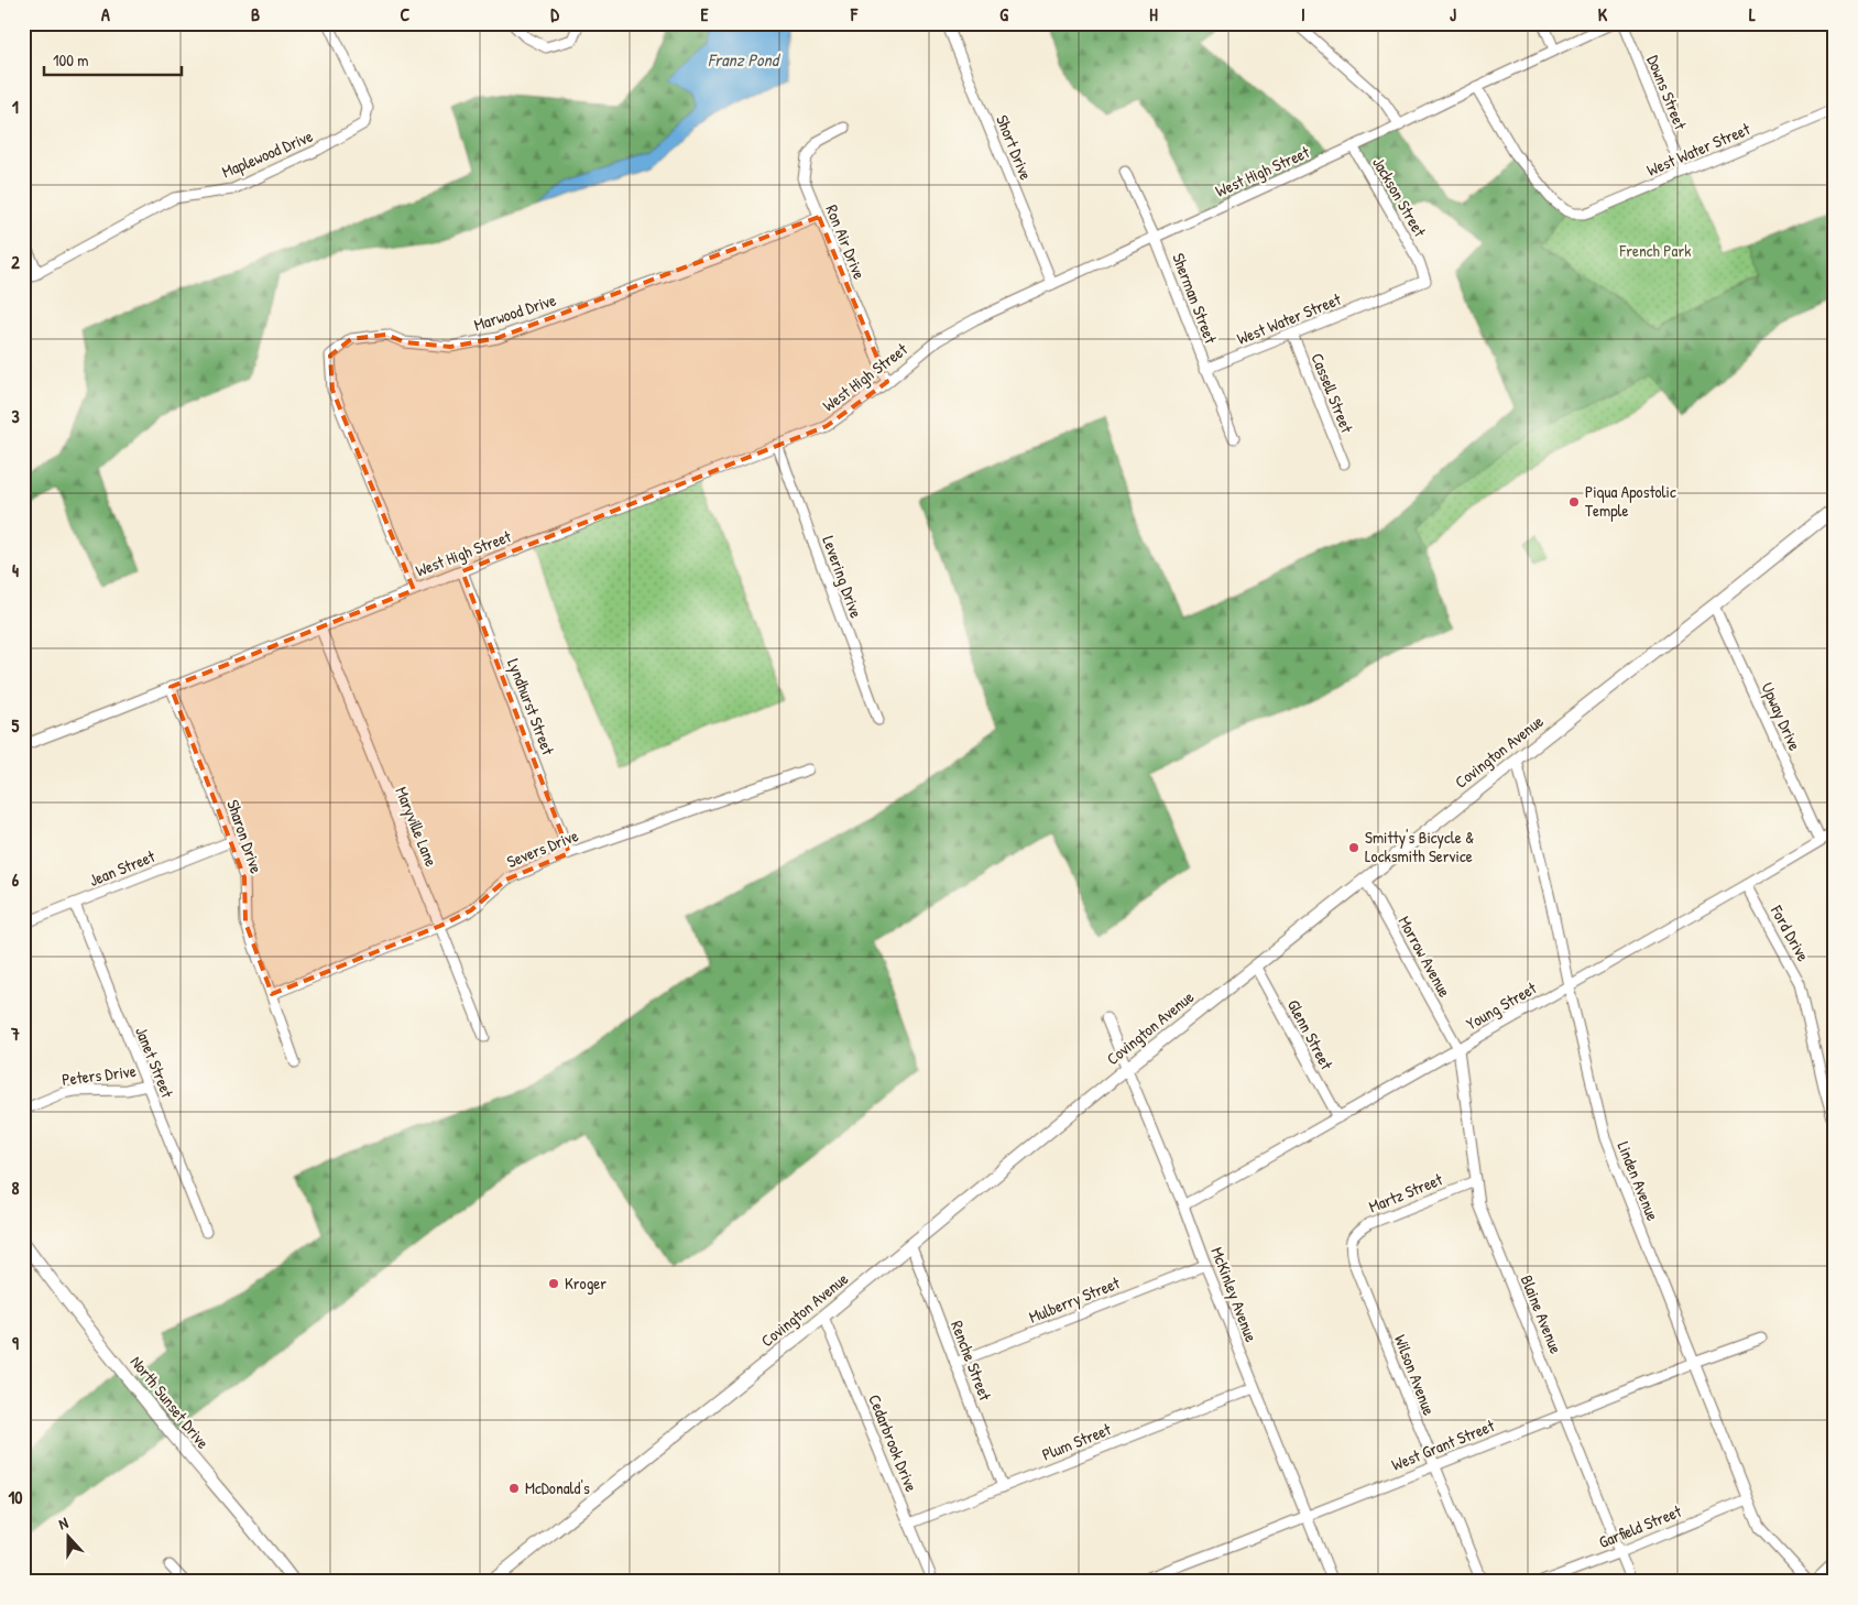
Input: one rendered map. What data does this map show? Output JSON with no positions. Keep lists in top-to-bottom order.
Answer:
{
  "streets": {
    "main road": ["Covington Avenue", "North Sunset Drive"],
    "street": [
      "Downs Street",
      "Short Drive",
      "West Water Street",
      "Maplewood Drive",
      "West High Street",
      "Jackson Street",
      "Ron Air Drive",
      "Sherman Street",
      "Marwood Drive",
      "Cassell Street",
      "Levering Drive",
      "Lyndhurst Street",
      "Upway Drive",
      "Maryville Lane",
      "Sharon Drive",
      "Severs Drive",
      "Jean Street",
      "Ford Drive",
      "Morrow Avenue",
      "Young Street",
      "Glenn Street",
      "Janet Street",
      "Peters Drive",
      "Linden Avenue",
      "Martz Street",
      "McKinley Avenue",
      "Mulberry Street",
      "Blaine Avenue",
      "Renche Street",
      "Wilson Avenue",
      "Plum Street",
      "Cedarbrook Drive",
      "West Grant Street",
      "Garfield Street"
    ]
  },
  "crossings": [
    ["Downs Street", "West Water Street"],
    ["Short Drive", "West High Street"],
    ["West Water Street", "West High Street"],
    ["West Water Street", "Jackson Street"],
    ["West Water Street", "Sherman Street"],
    ["West Water Street", "Cassell Street"],
    ["West High Street", "Jackson Street"],
    ["West High Street", "Ron Air Drive"],
    ["West High Street", "Sherman Street"],
    ["West High Street", "Marwood Drive"],
    ["West High Street", "Levering Drive"],
    ["West High Street", "Lyndhurst Street"],
    ["West High Street", "Maryville Lane"],
    ["West High Street", "Sharon Drive"],
    ["Ron Air Drive", "Marwood Drive"],
    ["Lyndhurst Street", "Severs Drive"],
    ["Upway Drive", "Covington Avenue"],
    ["Upway Drive", "Young Street"],
    ["Covington Avenue", "Morrow Avenue"],
    ["Covington Avenue", "Glenn Street"],
    ["Covington Avenue", "Linden Avenue"],
    ["Covington Avenue", "McKinley Avenue"],
    ["Covington Avenue", "Renche Street"],
    ["Covington Avenue", "Cedarbrook Drive"],
    ["Maryville Lane", "Severs Drive"],
    ["Sharon Drive", "Severs Drive"],
    ["Sharon Drive", "Jean Street"],
    ["Jean Street", "Janet Street"],
    ["Ford Drive", "Young Street"],
    ["Morrow Avenue", "Young Street"],
    ["Morrow Avenue", "Blaine Avenue"],
    ["Young Street", "Glenn Street"],
    ["Young Street", "Linden Avenue"],
    ["Young Street", "McKinley Avenue"],
    ["Young Street", "Blaine Avenue"],
    ["Janet Street", "Peters Drive"],
    ["Linden Avenue", "West Grant Street"],
    ["Linden Avenue", "Garfield Street"],
    ["Martz Street", "Blaine Avenue"],
    ["Martz Street", "Wilson Avenue"],
    ["McKinley Avenue", "Mulberry Street"],
    ["McKinley Avenue", "Plum Street"],
    ["McKinley Avenue", "West Grant Street"],
    ["Mulberry Street", "Renche Street"],
    ["Blaine Avenue", "West Grant Street"],
    ["Blaine Avenue", "Garfield Street"],
    ["Renche Street", "Plum Street"],
    ["Wilson Avenue", "West Grant Street"],
    ["Plum Street", "Cedarbrook Drive"]
  ],
  "water": ["Franz Pond"],
  "parks": ["French Park"],
  "places": [
    "Piqua Apostolic Temple",
    "Smitty's Bicycle & Locksmith Service",
    "Kroger",
    "McDonald's"
  ],
  "scale_bar": "100 m",
  "north": "top",
  "grid": {
    "columns": [
      "A",
      "B",
      "C",
      "D",
      "E",
      "F",
      "G",
      "H",
      "I",
      "J",
      "K",
      "L"
    ],
    "rows": [
      "1",
      "2",
      "3",
      "4",
      "5",
      "6",
      "7",
      "8",
      "9",
      "10"
    ]
  }
}
